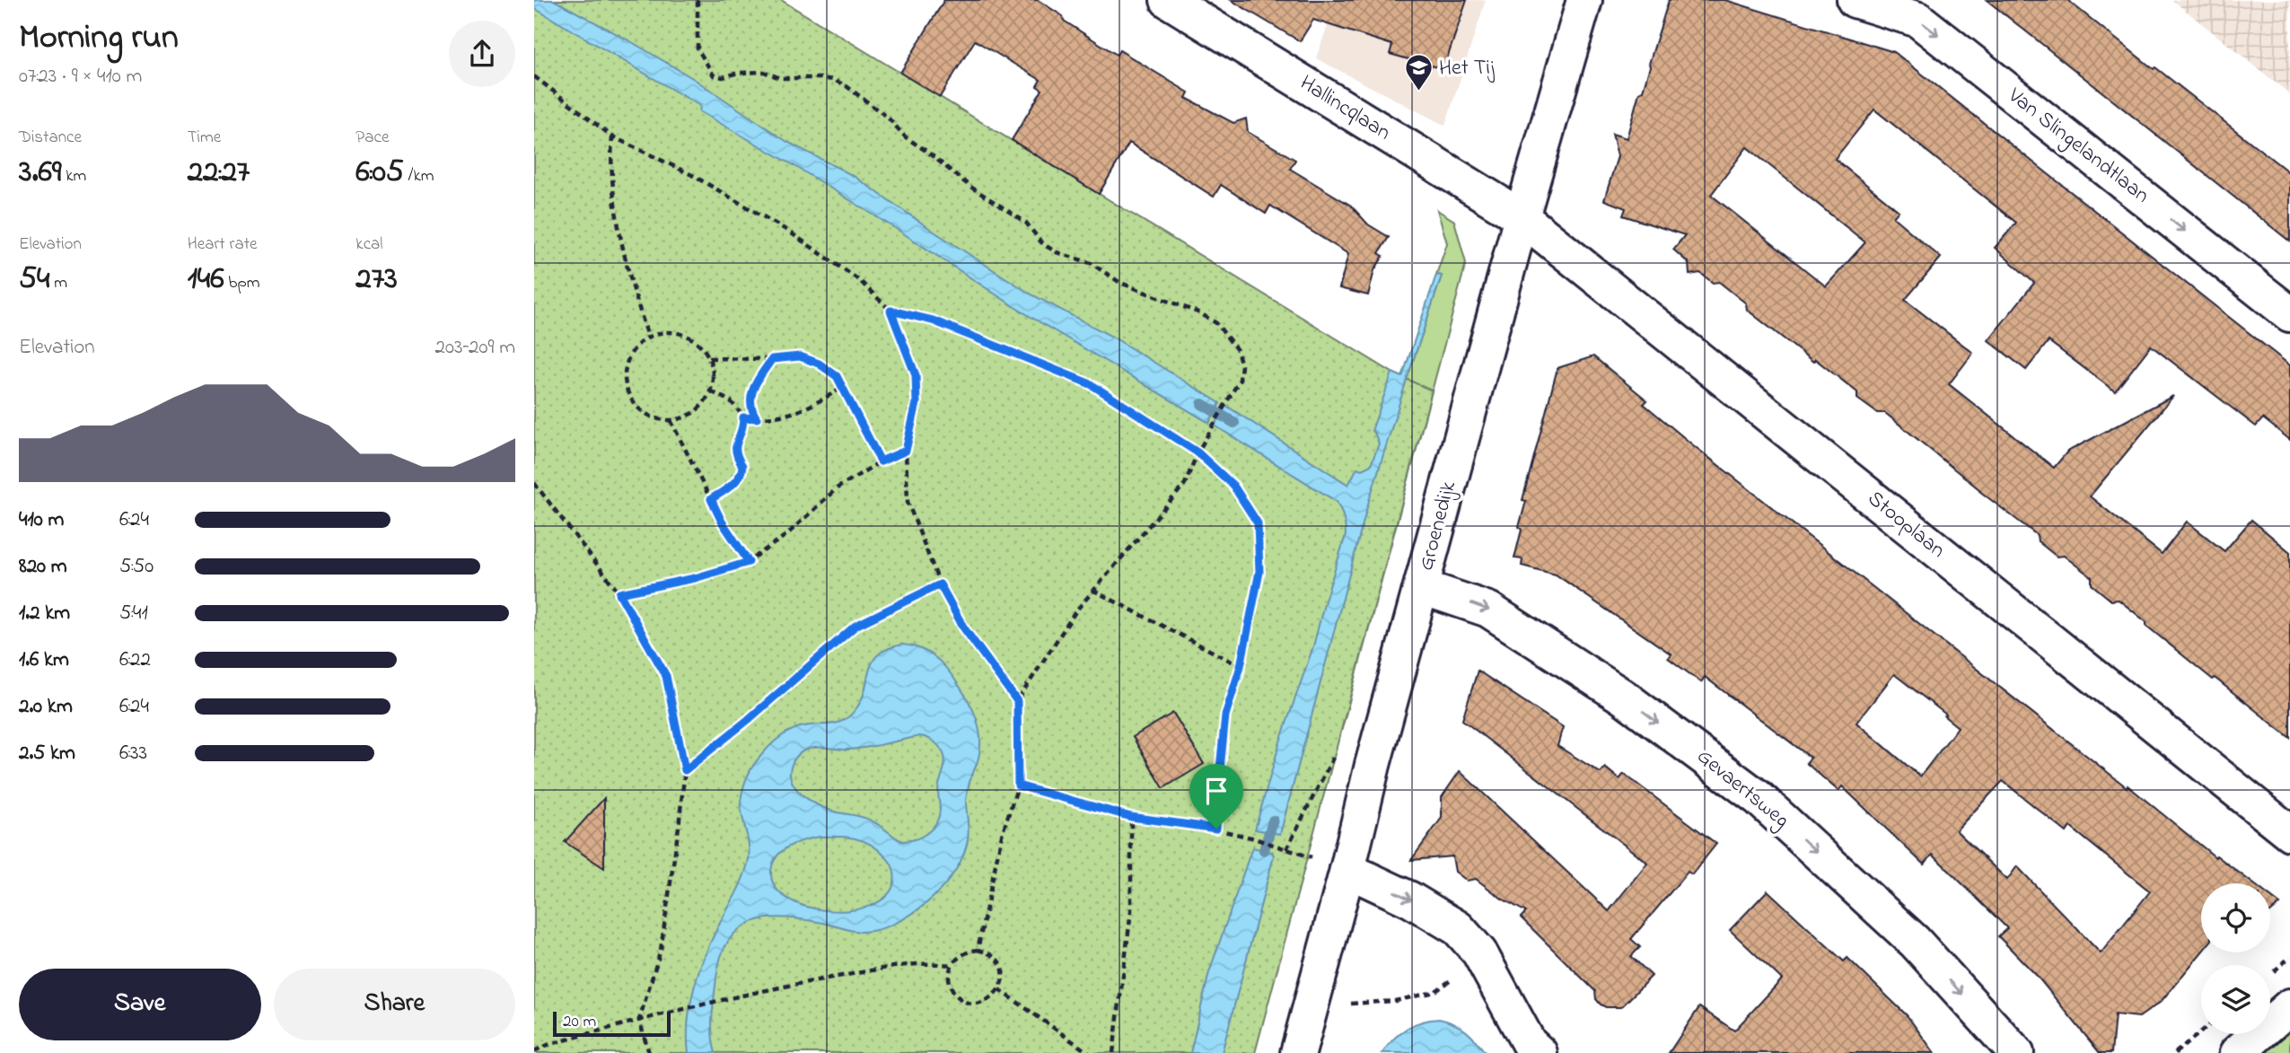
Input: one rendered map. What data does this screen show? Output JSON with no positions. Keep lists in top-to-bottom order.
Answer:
{
  "streets": {
    "street": [
      "Hallincqlaan",
      "Van Slingelandtlaan",
      "Stooplaan",
      "Groenedijk",
      "Gevaertsweg"
    ]
  },
  "crossings": [
    ["Hallincqlaan", "Stooplaan"],
    ["Hallincqlaan", "Groenedijk"],
    ["Stooplaan", "Groenedijk"],
    ["Groenedijk", "Gevaertsweg"]
  ],
  "one_way": ["Van Slingelandtlaan", "Gevaertsweg"],
  "places": {
    "school or university": ["Het Tij"]
  },
  "scale_bar": "20 m",
  "page": {
    "heading": ["Morning run", "07:23 · 9 × 410 m"],
    "stats": [
      ["Distance", "3.69 km"],
      ["Time", "22:27"],
      ["Pace", "6:05 /km"],
      ["Elevation", "54 m"],
      ["Heart rate", "146 bpm"],
      ["kcal", "273"]
    ],
    "chart": ["Elevation", "203–209 m"],
    "list": [
      {
        "name": "410 m",
        "note": "6:24"
      },
      {
        "name": "820 m",
        "note": "5:50"
      },
      {
        "name": "1.2 km",
        "note": "5:41"
      },
      {
        "name": "1.6 km",
        "note": "6:22"
      },
      {
        "name": "2.0 km",
        "note": "6:24"
      },
      {
        "name": "2.5 km",
        "note": "6:33"
      }
    ],
    "buttons": ["Save", "Share"],
    "scale": "20 m"
  }
}
